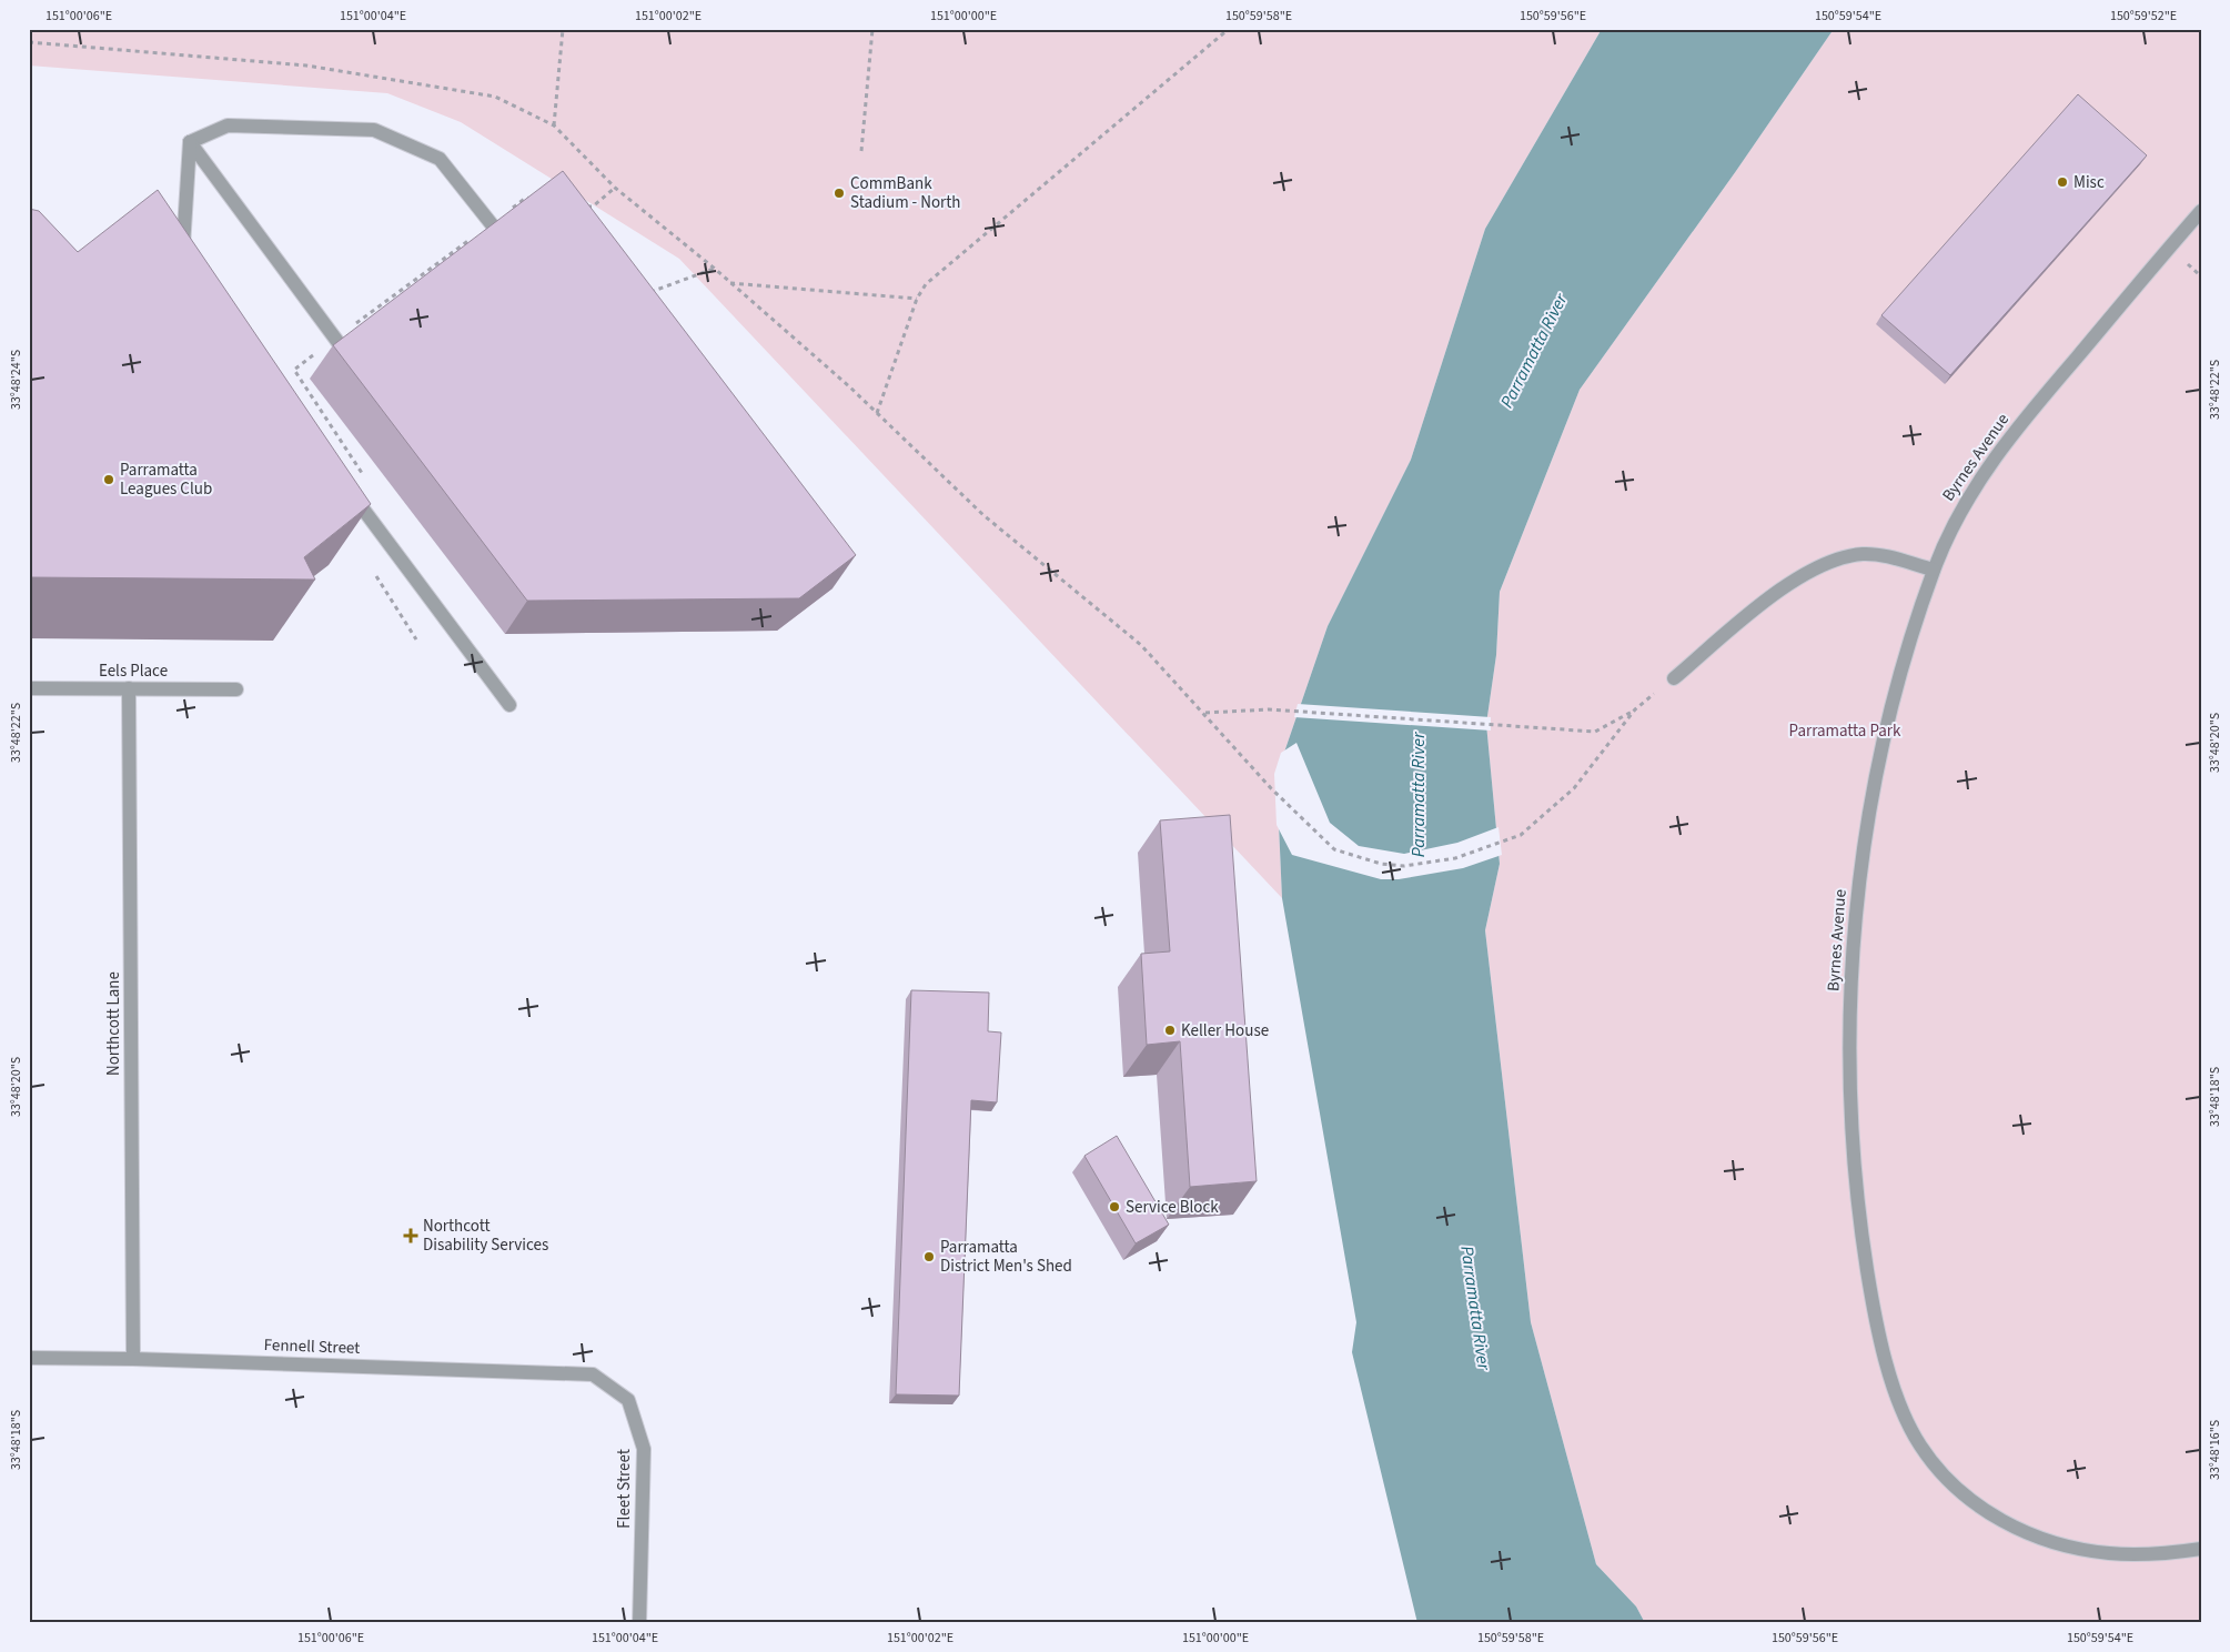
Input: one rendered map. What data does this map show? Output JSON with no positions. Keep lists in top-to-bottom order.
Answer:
{
  "streets": {
    "street": [
      "Byrnes Avenue",
      "Eels Place",
      "Northcott Lane",
      "Fennell Street",
      "Fleet Street"
    ]
  },
  "crossings": [
    ["Eels Place", "Northcott Lane"],
    ["Northcott Lane", "Fennell Street"],
    ["Fennell Street", "Fleet Street"]
  ],
  "water": ["Parramatta River"],
  "parks": ["Parramatta Park"],
  "places": {
    "other": [
      "Misc",
      "CommBank Stadium - North",
      "Parramatta Leagues Club",
      "Keller House",
      "Service Block",
      "Parramatta District Men's Shed"
    ],
    "health": ["Northcott Disability Services"]
  },
  "coordinates": [
    "151°00'06\"E",
    "151°00'04\"E",
    "151°00'02\"E",
    "151°00'00\"E",
    "150°59'58\"E",
    "150°59'56\"E",
    "150°59'54\"E",
    "150°59'52\"E",
    "33°48'24\"S",
    "33°48'22\"S",
    "33°48'20\"S",
    "33°48'18\"S",
    "33°48'16\"S"
  ]
}
